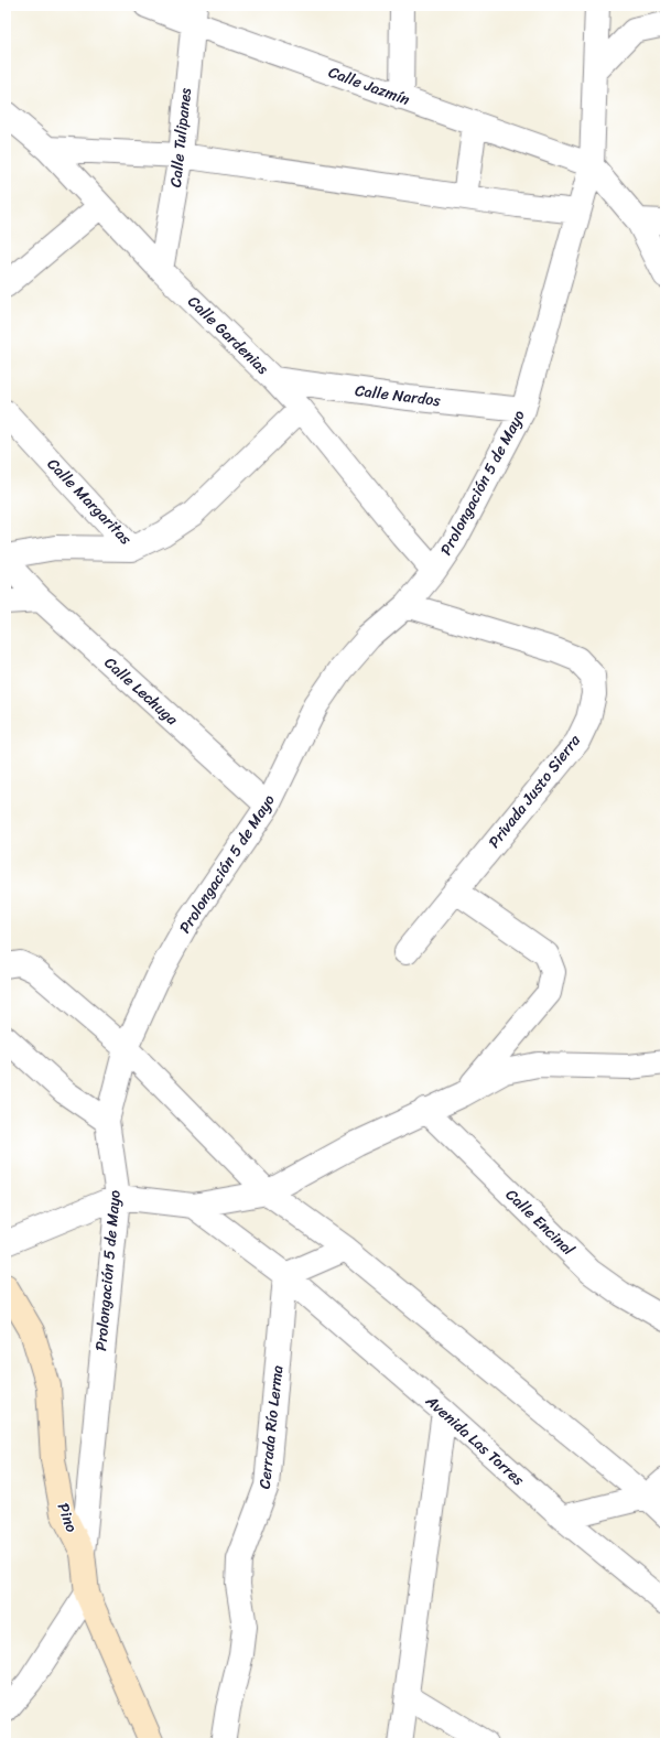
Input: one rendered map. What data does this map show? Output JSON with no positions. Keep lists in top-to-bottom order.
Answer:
{
  "streets": {
    "street": [
      "Calle Jazmín",
      "Calle Tulipanes",
      "Calle Gardenias",
      "Calle Nardos",
      "Prolongación 5 de Mayo",
      "Calle Margaritas",
      "Calle Lechuga",
      "Privada Justo Sierra",
      "Calle Encinal",
      "Cerrada Río Lerma",
      "Avenida Las Torres",
      "Pino"
    ]
  },
  "crossings": [
    ["Calle Jazmín", "Calle Tulipanes"],
    ["Calle Jazmín", "Prolongación 5 de Mayo"],
    ["Calle Tulipanes", "Calle Gardenias"],
    ["Calle Gardenias", "Calle Nardos"],
    ["Calle Gardenias", "Prolongación 5 de Mayo"],
    ["Calle Gardenias", "Calle Margaritas"],
    ["Calle Nardos", "Prolongación 5 de Mayo"],
    ["Prolongación 5 de Mayo", "Calle Lechuga"],
    ["Prolongación 5 de Mayo", "Privada Justo Sierra"],
    ["Prolongación 5 de Mayo", "Pino"],
    ["Cerrada Río Lerma", "Avenida Las Torres"]
  ]
}
